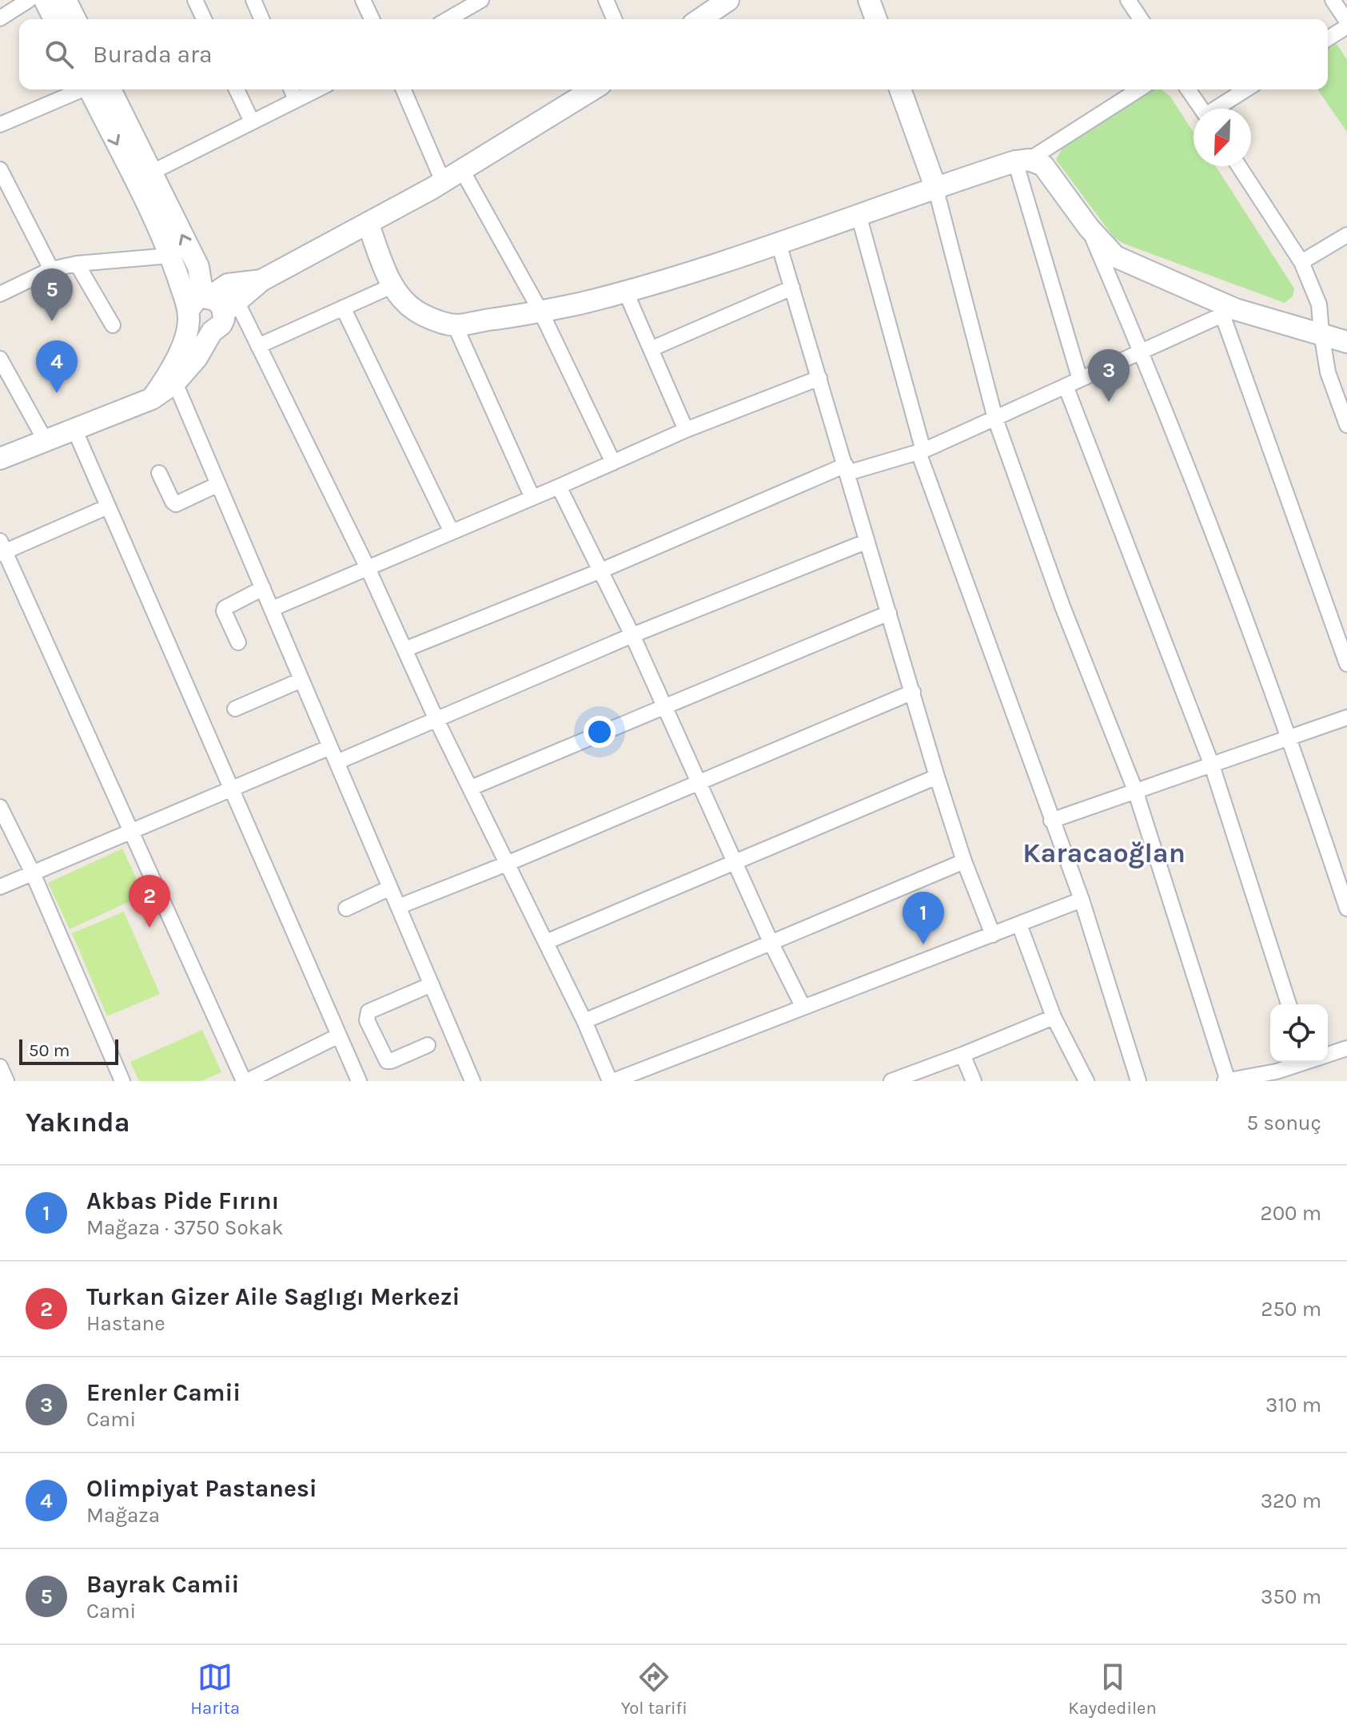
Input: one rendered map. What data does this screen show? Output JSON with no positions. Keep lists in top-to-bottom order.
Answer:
{
  "districts": ["Karacaoğlan"],
  "scale_bar": "50 m",
  "north": "bottom left",
  "page": {
    "search": "Burada ara",
    "pins": [
      "5",
      "4",
      "3",
      "2",
      "1"
    ],
    "scale": "50 m",
    "heading": ["Yakında", "5 sonuç"],
    "list": [
      {
        "mark": "1",
        "name": "Akbas Pide Fırını",
        "note": "Mağaza · 3750 Sokak",
        "value": "200 m"
      },
      {
        "mark": "2",
        "name": "Turkan Gizer Aile Saglıgı Merkezi",
        "note": "Hastane",
        "value": "250 m"
      },
      {
        "mark": "3",
        "name": "Erenler Camii",
        "note": "Cami",
        "value": "310 m"
      },
      {
        "mark": "4",
        "name": "Olimpiyat Pastanesi",
        "note": "Mağaza",
        "value": "320 m"
      },
      {
        "mark": "5",
        "name": "Bayrak Camii",
        "note": "Cami",
        "value": "350 m"
      }
    ],
    "nav": ["Harita", "Yol tarifi", "Kaydedilen"]
  }
}
